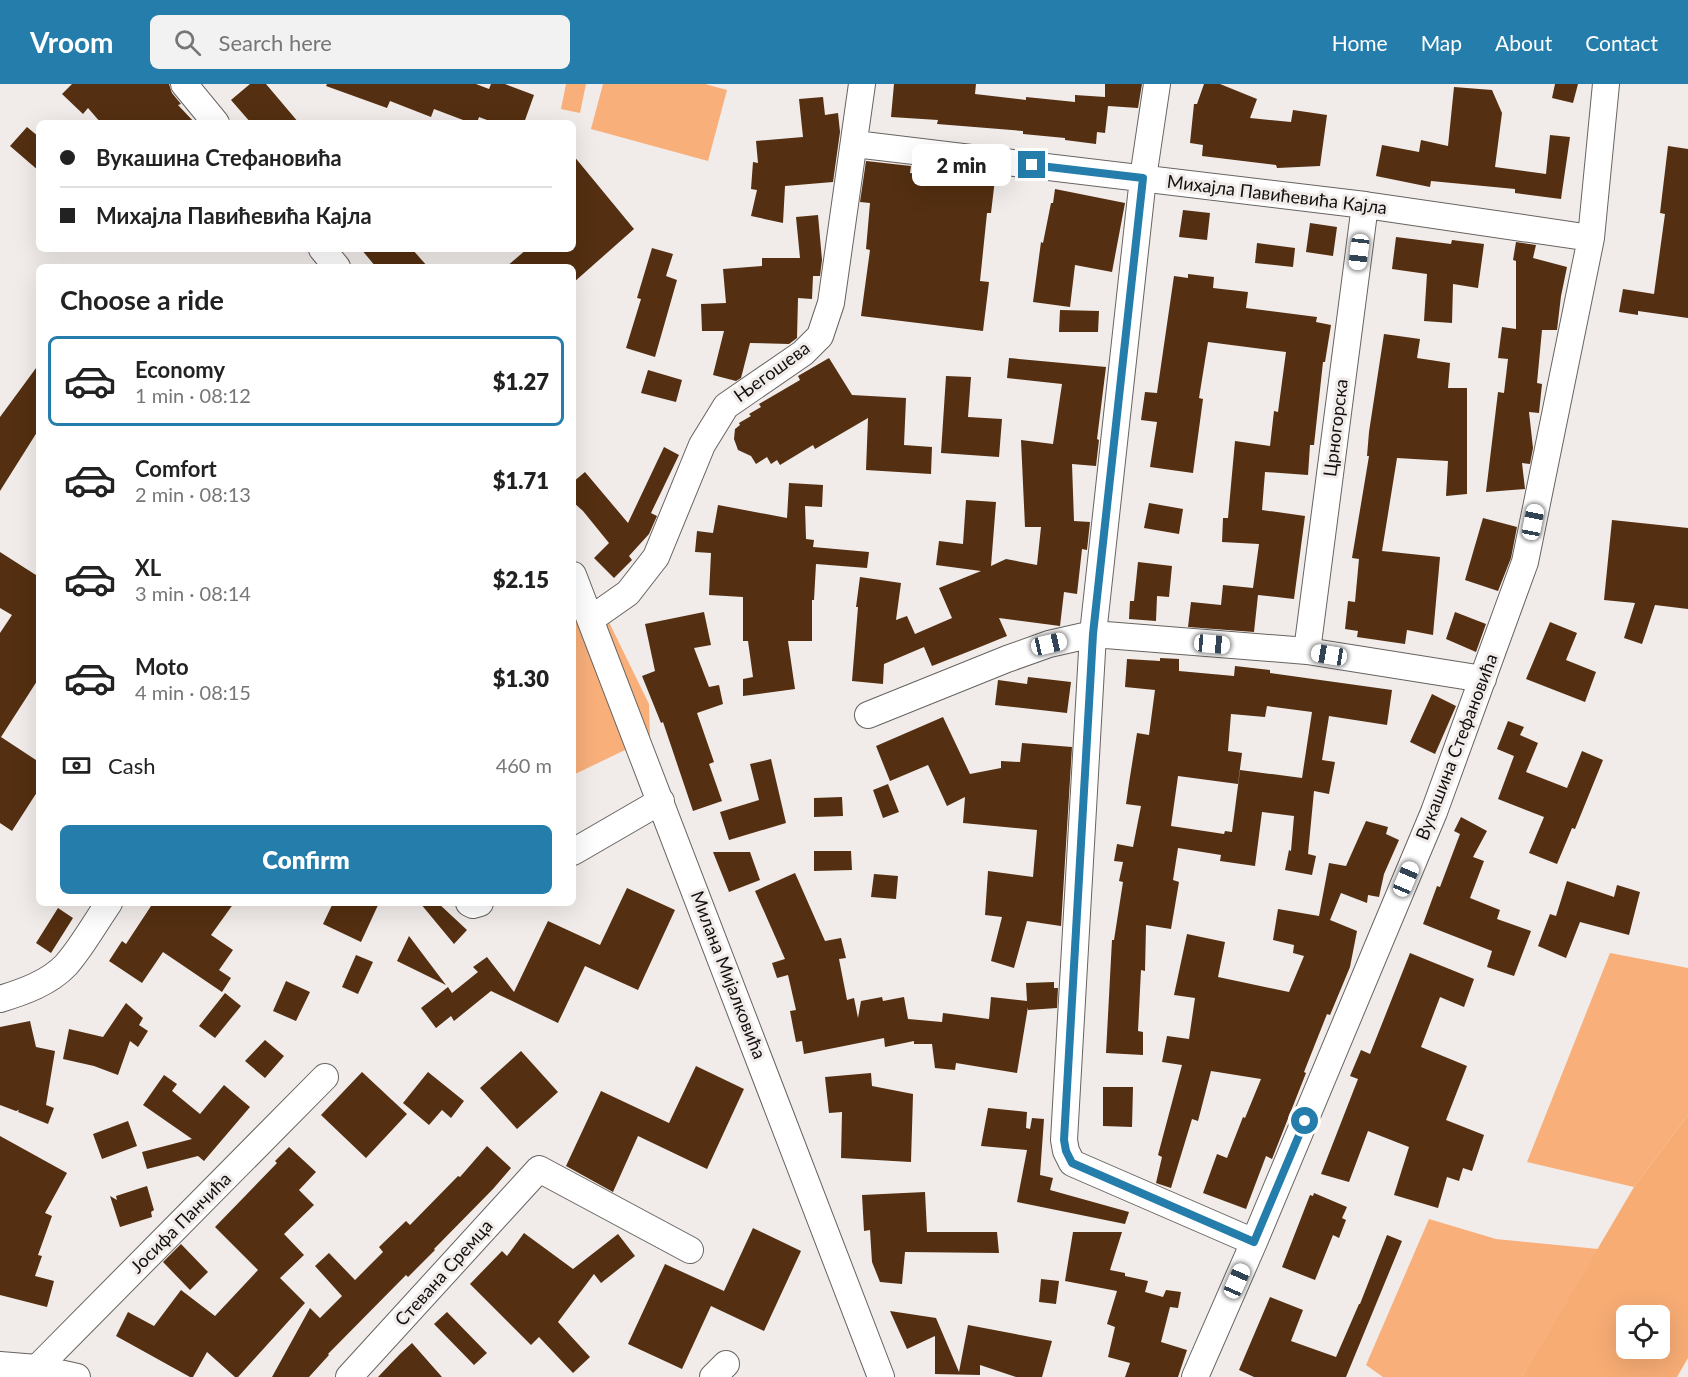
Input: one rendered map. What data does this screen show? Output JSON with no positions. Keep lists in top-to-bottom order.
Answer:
{
  "streets": {
    "street": [
      "Михајла Павићевића Кајла",
      "Његошева",
      "Црногорска",
      "Вукашина Стефановића",
      "Милана Мијалковића",
      "Јосифа Панчића",
      "Стевана Сремца"
    ]
  },
  "crossings": [
    ["Михајла Павићевића Кајла", "Његошева"],
    ["Михајла Павићевића Кајла", "Црногорска"],
    ["Михајла Павићевића Кајла", "Вукашина Стефановића"],
    ["Његошева", "Милана Мијалковића"]
  ],
  "page": {
    "header": "Vroom",
    "search": "Search here",
    "nav": [
      "Home",
      "Map",
      "About",
      "Contact"
    ],
    "banner": ["Вукашина Стефановића", "Михајла Павићевића Кајла"],
    "bubble": "2 min",
    "heading": "Choose a ride",
    "list": [
      {
        "name": "Economy",
        "note": "1 min · 08:12",
        "value": "$1.27"
      },
      {
        "name": "Comfort",
        "note": "2 min · 08:13",
        "value": "$1.71"
      },
      {
        "name": "XL",
        "note": "3 min · 08:14",
        "value": "$2.15"
      },
      {
        "name": "Moto",
        "note": "4 min · 08:15",
        "value": "$1.30"
      }
    ],
    "pay": ["Cash", "460 m"],
    "buttons": "Confirm"
  }
}
